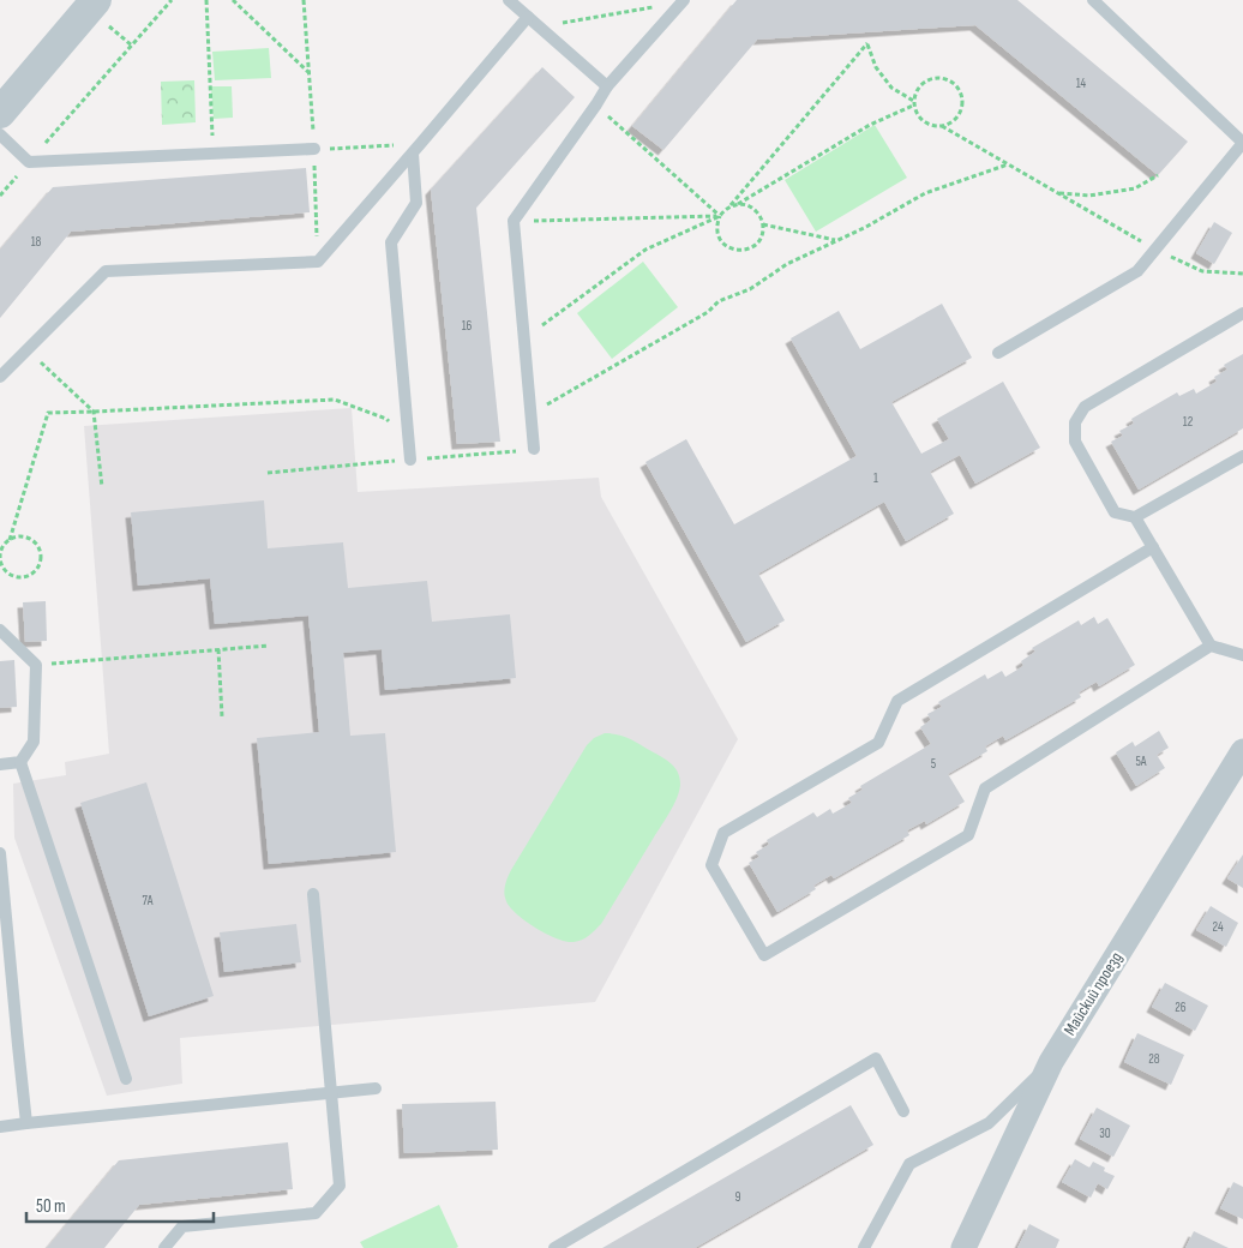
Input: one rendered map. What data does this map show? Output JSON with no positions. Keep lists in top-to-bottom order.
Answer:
{
  "streets": {
    "street": ["Майский проезд"]
  },
  "house_numbers": [
    "14",
    "18",
    "16",
    "12",
    "1",
    "5А",
    "5",
    "7А",
    "24",
    "26",
    "28",
    "30",
    "9"
  ],
  "scale_bar": "50 m"
}
